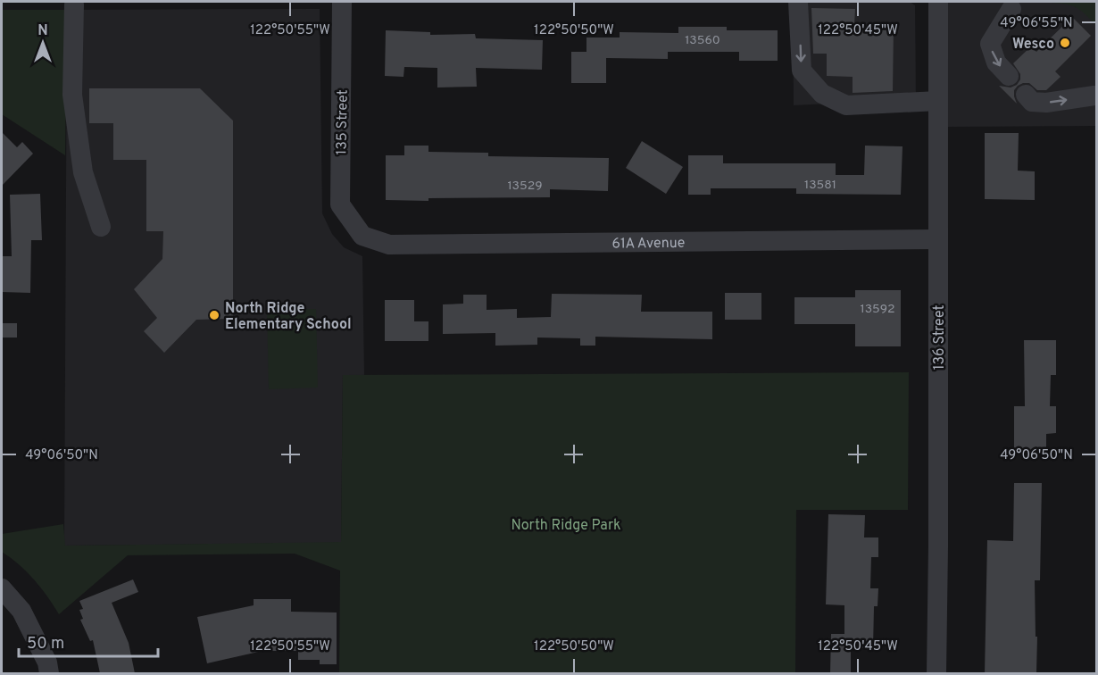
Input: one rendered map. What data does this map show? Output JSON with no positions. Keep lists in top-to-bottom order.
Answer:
{
  "streets": {
    "street": ["135 Street", "61A Avenue", "136 Street"]
  },
  "crossings": [
    ["135 Street", "61A Avenue"],
    ["61A Avenue", "136 Street"]
  ],
  "parks": ["North Ridge Park"],
  "places": ["Wesco", "North Ridge Elementary School"],
  "house_numbers": [
    "13560",
    "13581",
    "13529",
    "13592"
  ],
  "scale_bar": "50 m",
  "north": "top",
  "coordinates": [
    "49°06'55\"N",
    "122°50'55\"W",
    "122°50'50\"W",
    "122°50'45\"W",
    "49°06'50\"N"
  ]
}
